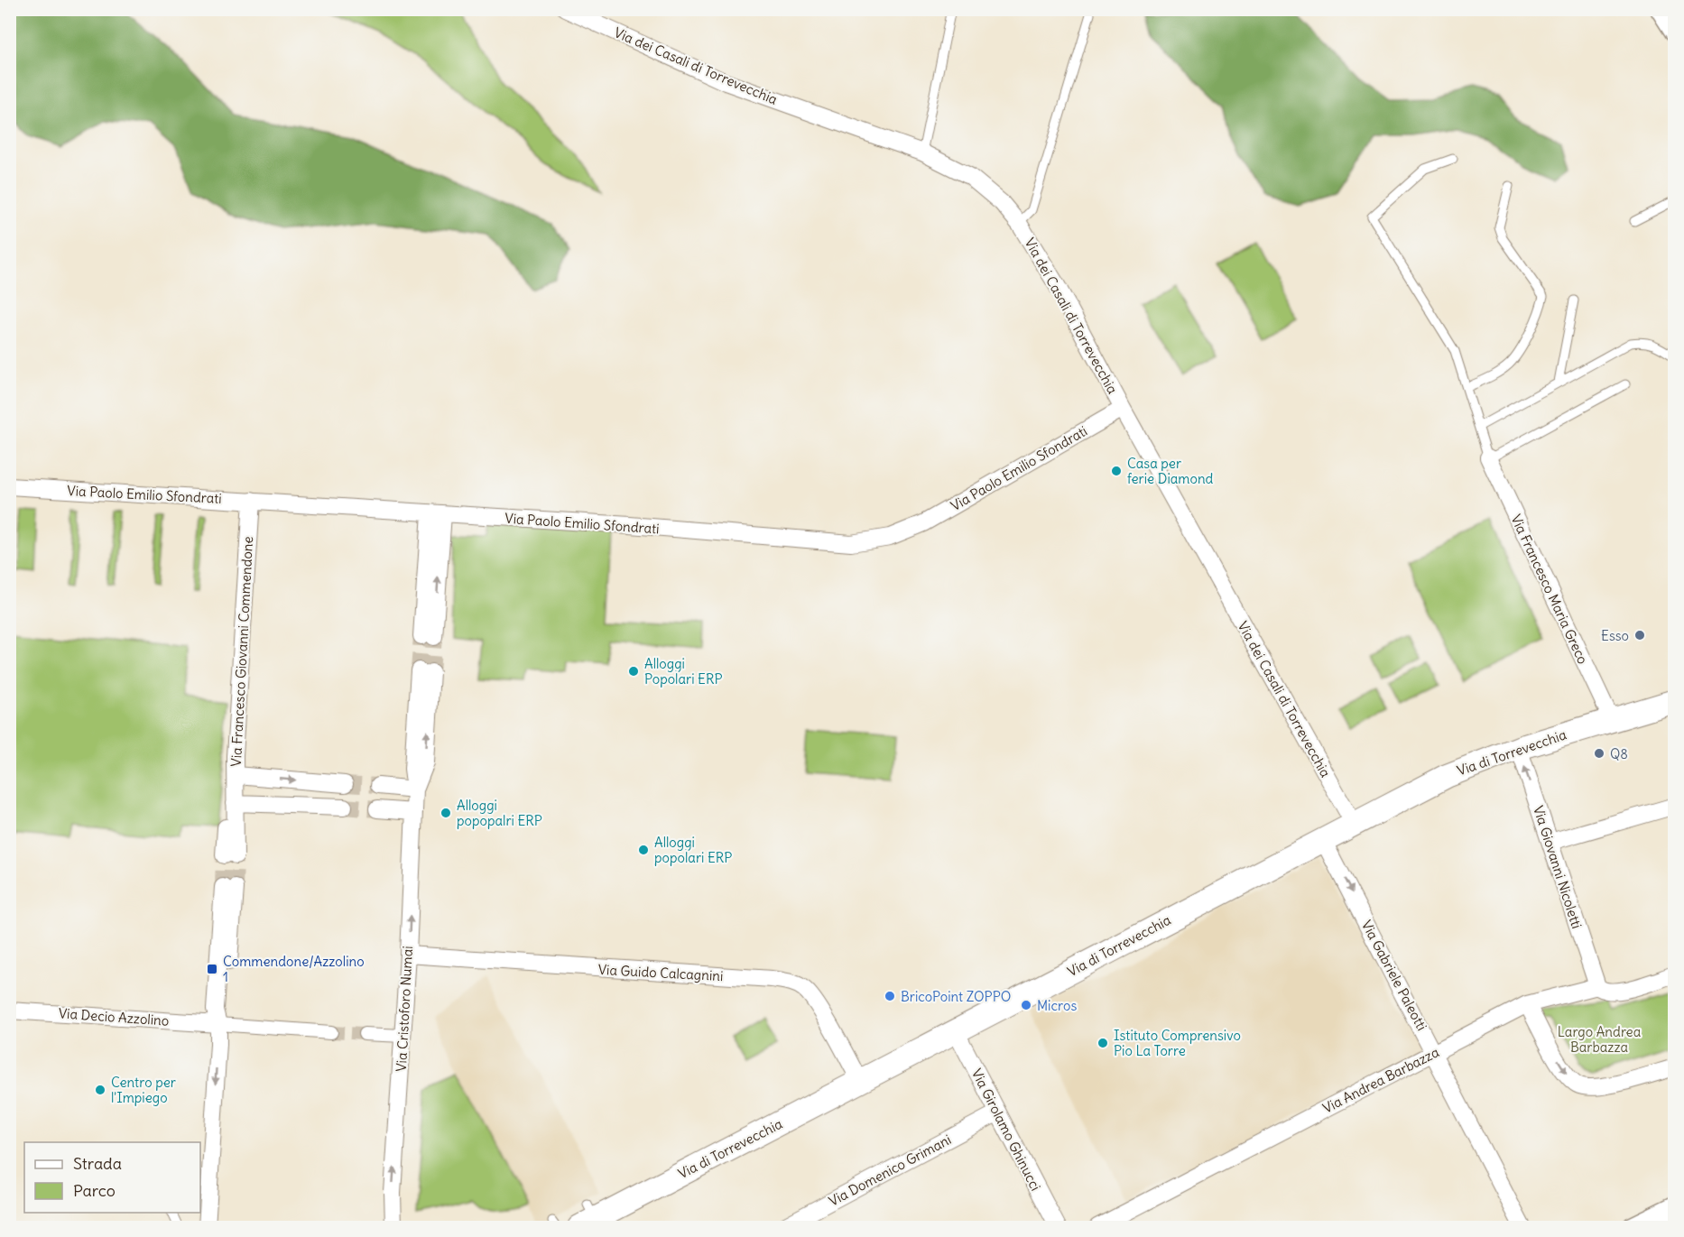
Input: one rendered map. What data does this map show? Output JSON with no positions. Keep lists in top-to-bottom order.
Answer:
{
  "streets": {
    "main road": ["Via di Torrevecchia"],
    "street": [
      "Via dei Casali di Torrevecchia",
      "Via Paolo Emilio Sfondrati",
      "Via Francesco Maria Greco",
      "Via Francesco Giovanni Commendone",
      "Via Giovanni Nicoletti",
      "Via Guido Calcagnini",
      "Via Gabriele Paleotti",
      "Via Cristoforo Numai",
      "Via Decio Azzolino",
      "Via Andrea Barbazza",
      "Via Girolamo Ghinucci",
      "Via Domenico Grimani"
    ]
  },
  "crossings": [
    ["Via dei Casali di Torrevecchia", "Via Paolo Emilio Sfondrati"],
    ["Via dei Casali di Torrevecchia", "Via di Torrevecchia"],
    ["Via Paolo Emilio Sfondrati", "Via Francesco Giovanni Commendone"],
    ["Via Francesco Maria Greco", "Via di Torrevecchia"],
    ["Via di Torrevecchia", "Via Giovanni Nicoletti"],
    ["Via di Torrevecchia", "Via Guido Calcagnini"],
    ["Via di Torrevecchia", "Via Gabriele Paleotti"],
    ["Via di Torrevecchia", "Via Girolamo Ghinucci"],
    ["Via Giovanni Nicoletti", "Via Andrea Barbazza"],
    ["Via Guido Calcagnini", "Via Cristoforo Numai"],
    ["Via Gabriele Paleotti", "Via Andrea Barbazza"],
    ["Via Girolamo Ghinucci", "Via Domenico Grimani"]
  ],
  "one_way": ["Via Giovanni Nicoletti", "Via Gabriele Paleotti", "Via Cristoforo Numai"],
  "parks": ["Largo Andrea Barbazza"],
  "places": {
    "other": [
      "Casa per ferie Diamond",
      "Esso",
      "Alloggi Popolari ERP",
      "Q8",
      "Alloggi popopalri ERP",
      "Alloggi popolari ERP",
      "BricoPoint ZOPPO",
      "Micros",
      "Istituto Comprensivo Pio La Torre",
      "Centro per l'Impiego"
    ],
    "transit": ["Commendone/Azzolino 1"]
  },
  "legend": ["Strada", "Parco"]
}
